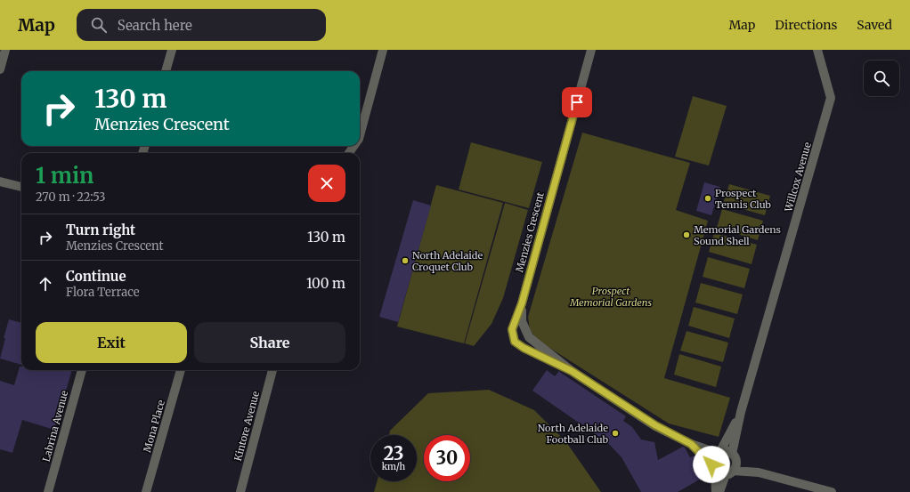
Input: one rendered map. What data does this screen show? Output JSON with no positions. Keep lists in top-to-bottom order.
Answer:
{
  "streets": {
    "street": [
      "Willcox Avenue",
      "Menzies Crescent",
      "Labrina Avenue",
      "Mona Place",
      "Kintore Avenue"
    ]
  },
  "crossings": [
    ["Willcox Avenue", "Menzies Crescent"]
  ],
  "parks": ["Prospect Memorial Gardens"],
  "places": [
    "Prospect Tennis Club",
    "Memorial Gardens Sound Shell",
    "North Adelaide Croquet Club",
    "North Adelaide Football Club"
  ],
  "page": {
    "header": "Map",
    "search": "Search here",
    "nav": ["Map", "Directions", "Saved"],
    "turn": ["130 m", "Menzies Crescent"],
    "heading": ["1 min", "270 m · 22:53"],
    "list": [
      {
        "name": "Turn right",
        "note": "Menzies Crescent",
        "value": "130 m"
      },
      {
        "name": "Continue",
        "note": "Flora Terrace",
        "value": "100 m"
      }
    ],
    "buttons": ["Exit", "Share"],
    "speed": "23 km/h",
    "limit": "30"
  }
}
